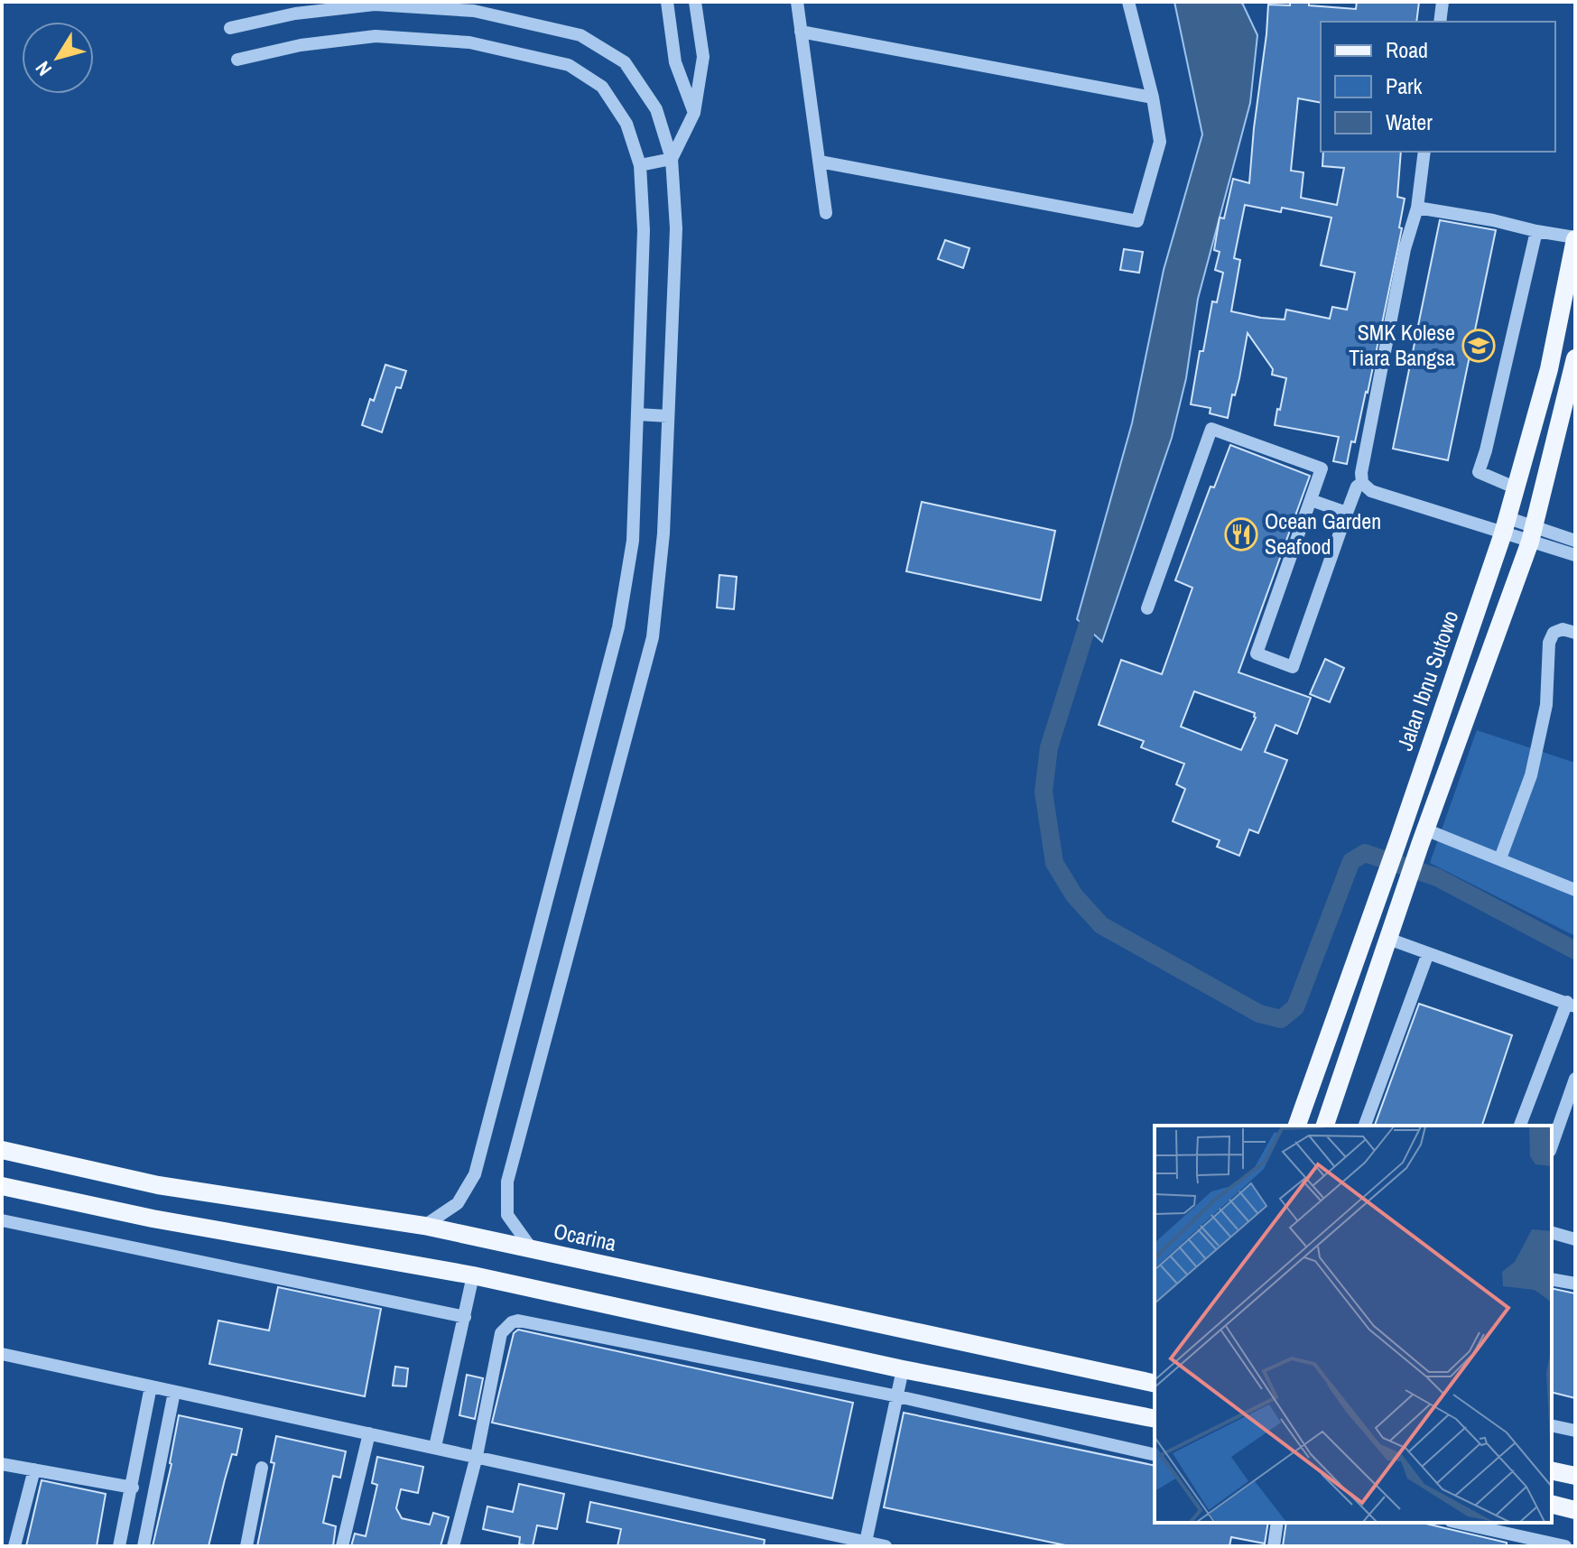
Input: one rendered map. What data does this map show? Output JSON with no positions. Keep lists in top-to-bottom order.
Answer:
{
  "streets": {
    "main road": ["Jalan Ibnu Sutowo", "Ocarina"]
  },
  "places": {
    "school or university": ["SMK Kolese Tiara Bangsa"],
    "restaurant": ["Ocean Garden Seafood"]
  },
  "legend": ["Road", "Park", "Water"],
  "north": "bottom left"
}
